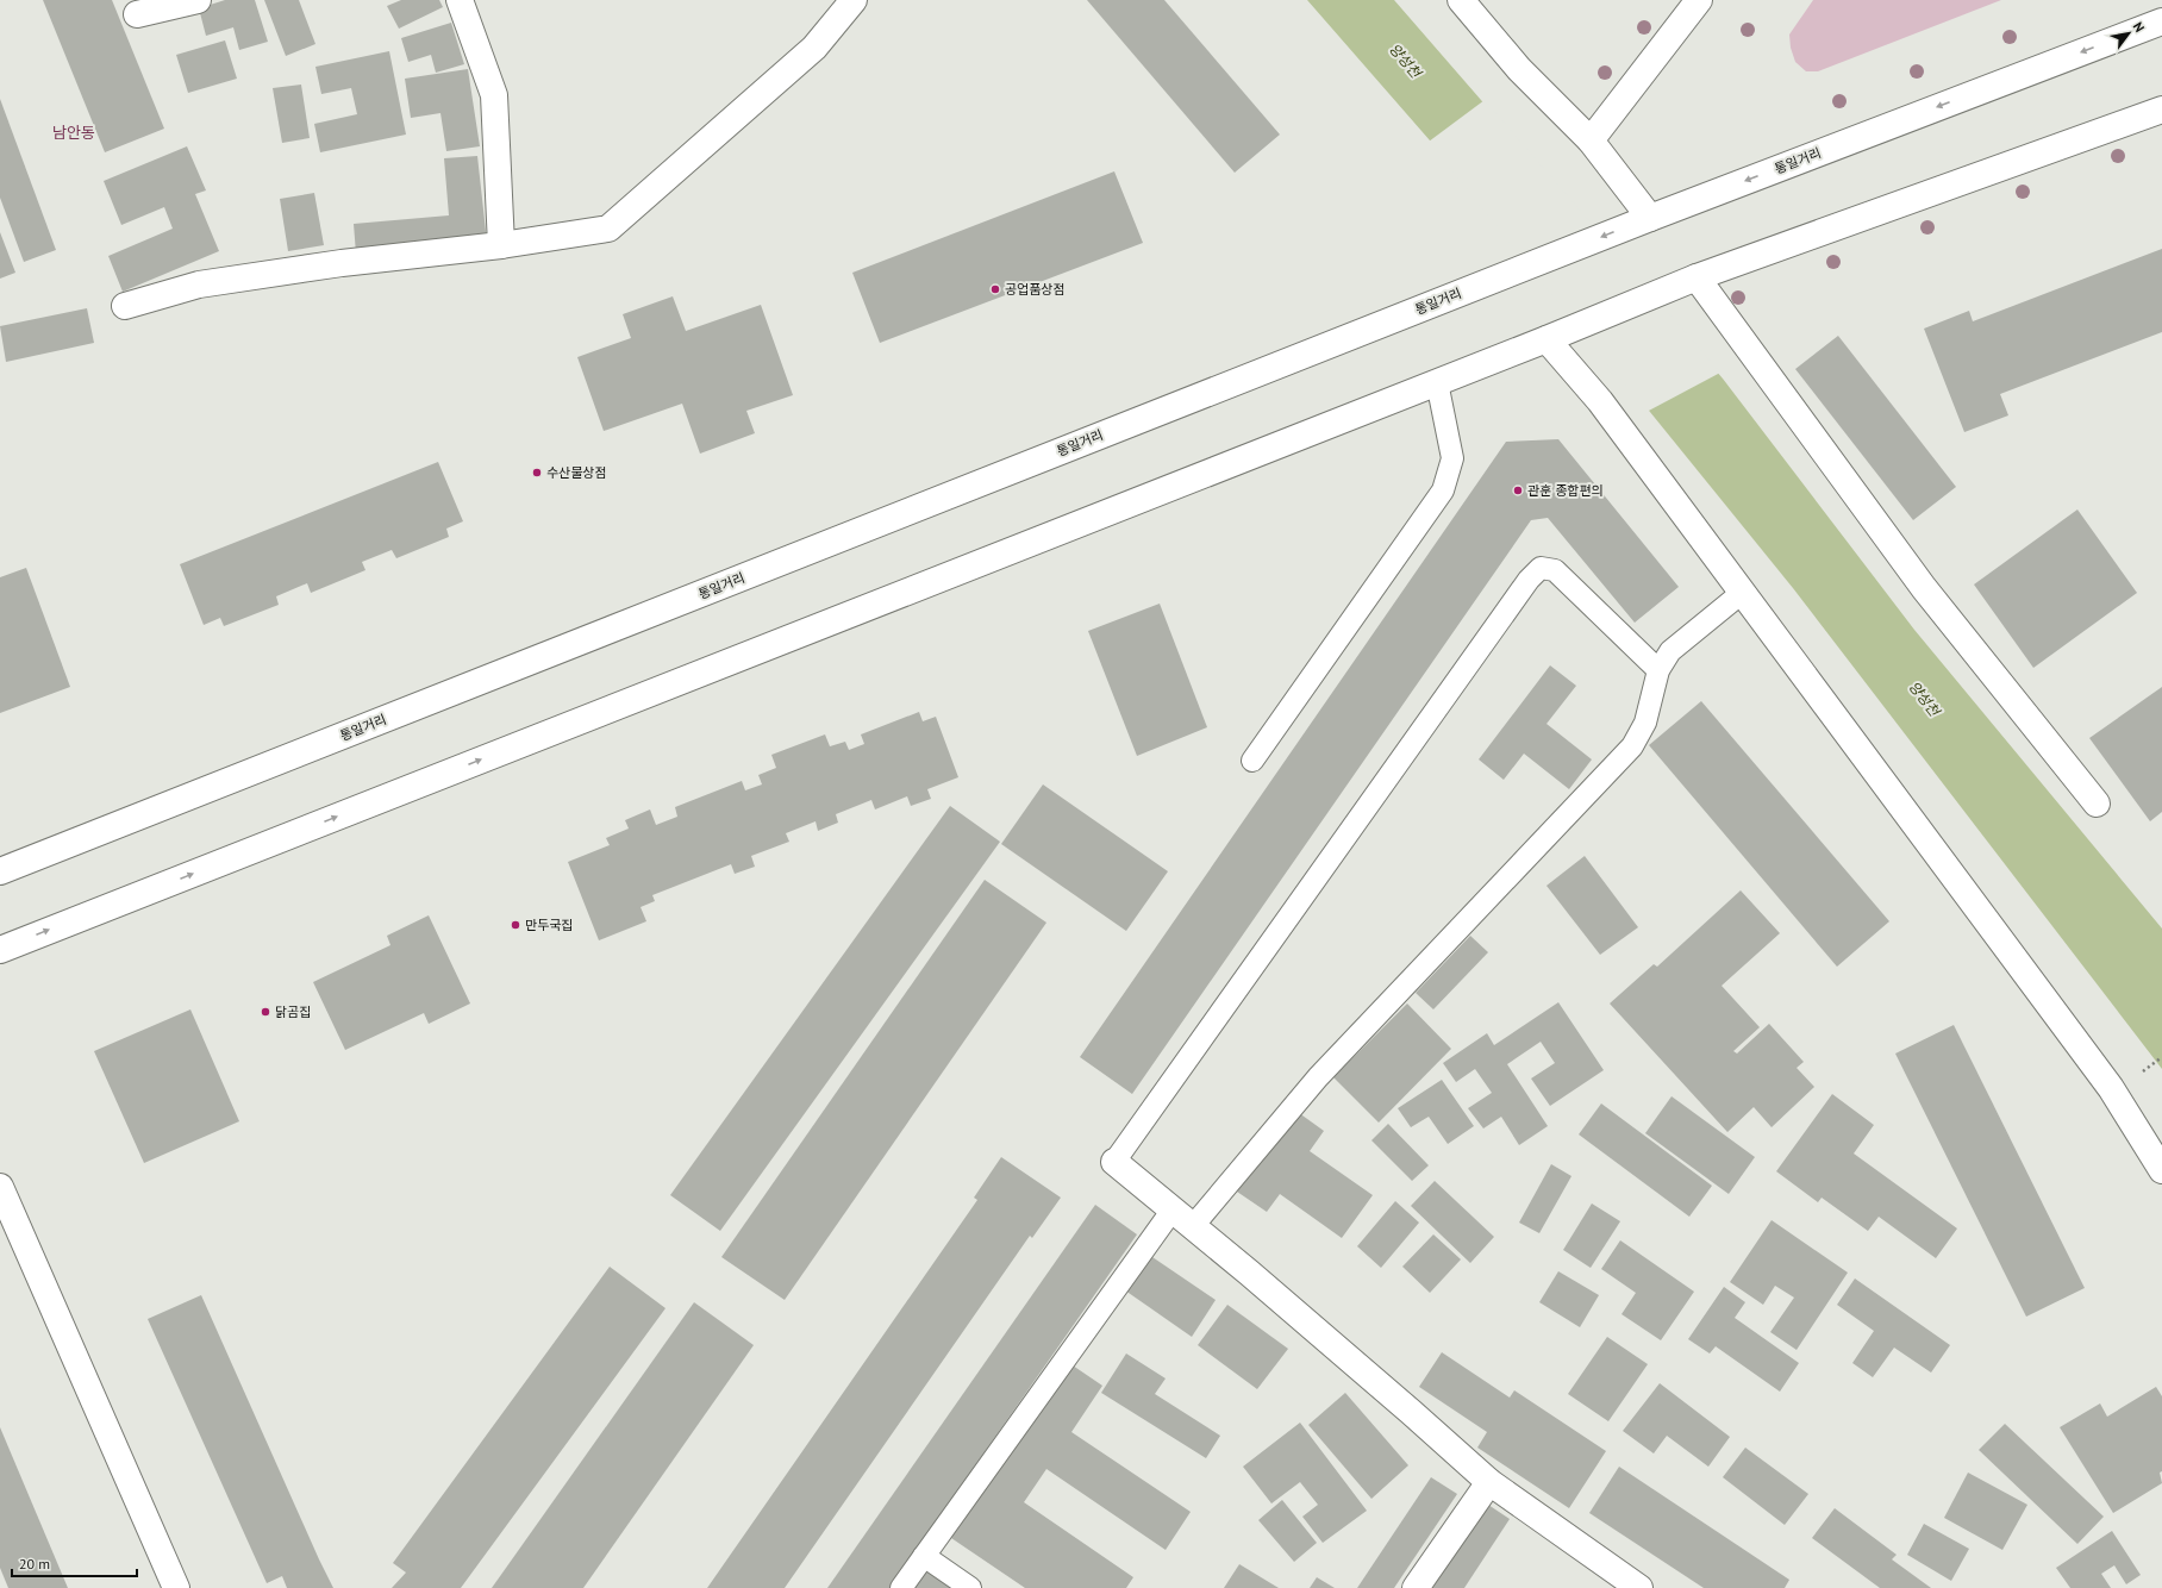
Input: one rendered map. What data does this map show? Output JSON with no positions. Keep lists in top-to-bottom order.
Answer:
{
  "streets": {
    "main road": ["통일거리"]
  },
  "districts": ["남안동"],
  "water": ["양성천"],
  "places": [
    "공업품상점",
    "수산물상점",
    "관훈 종합편의",
    "만두국집",
    "닭곰집"
  ],
  "scale_bar": "20 m",
  "north": "top right"
}
